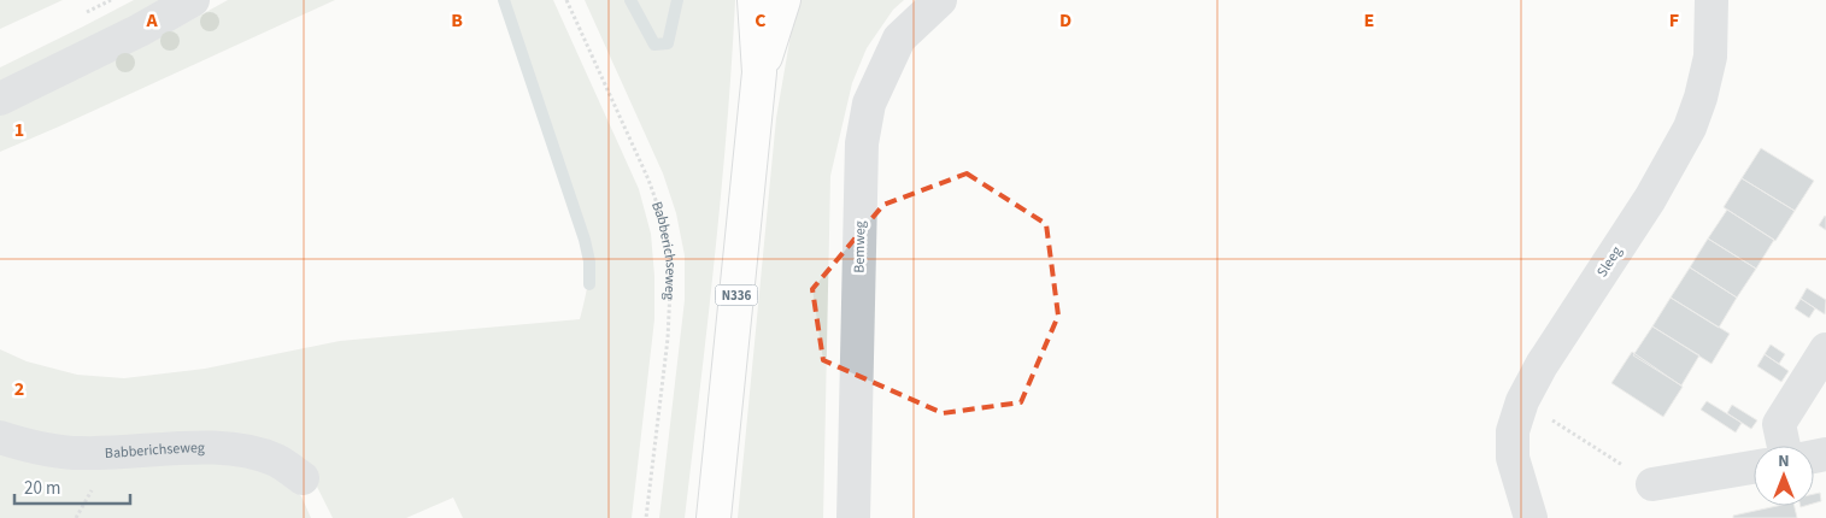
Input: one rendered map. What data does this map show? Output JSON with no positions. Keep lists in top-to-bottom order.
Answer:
{
  "streets": {
    "main road": ["N336"],
    "street": ["Bemweg", "Babberichseweg", "Sleeg"]
  },
  "scale_bar": "20 m",
  "north": "top",
  "grid": {
    "columns": [
      "A",
      "B",
      "C",
      "D",
      "E",
      "F"
    ],
    "rows": ["1", "2"]
  }
}
